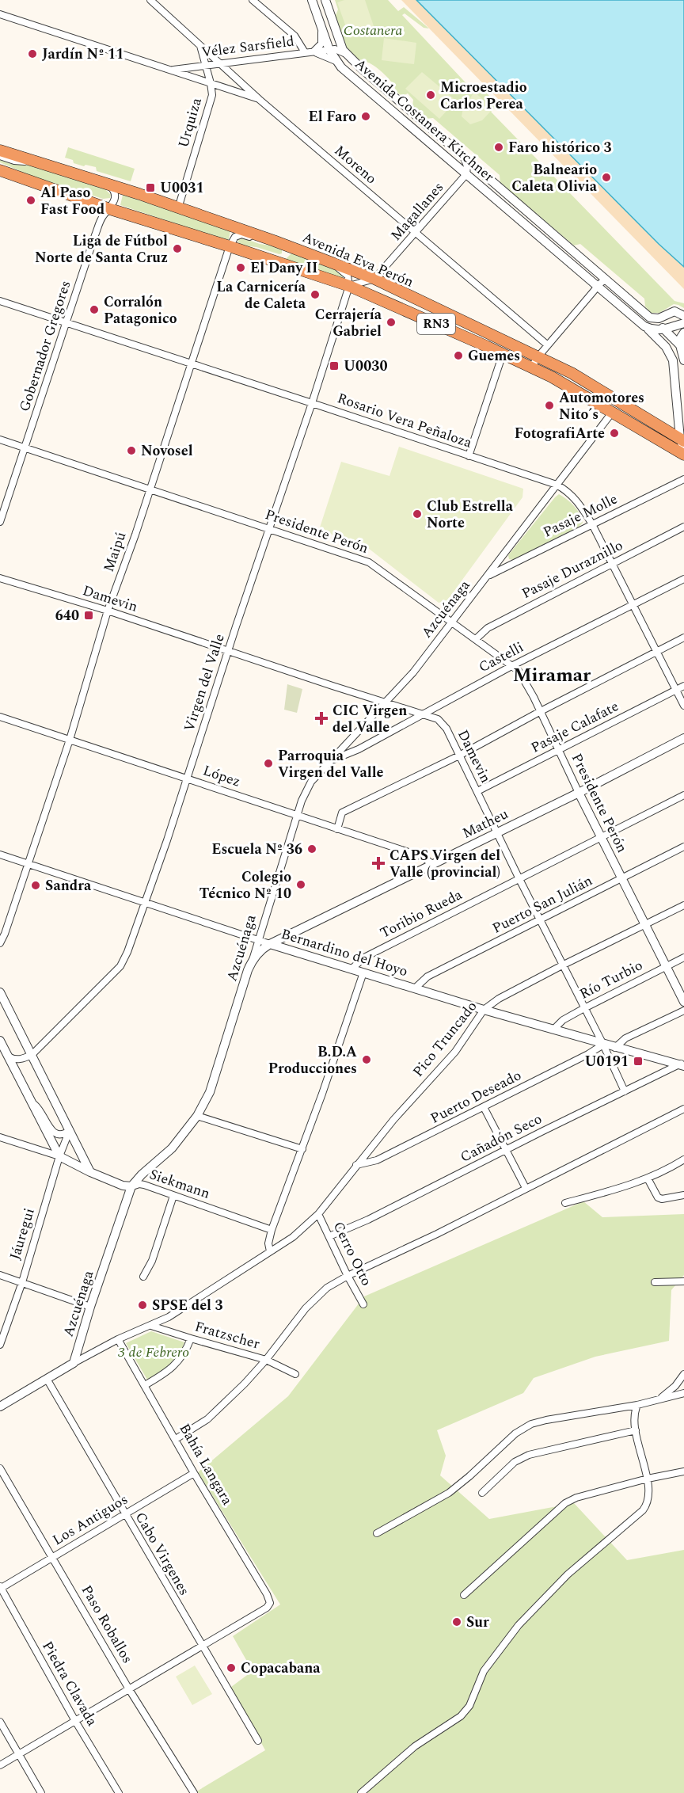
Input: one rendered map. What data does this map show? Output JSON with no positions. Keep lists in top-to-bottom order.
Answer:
{
  "streets": {
    "highway": ["Avenida Eva Perón", "RN3"],
    "street": [
      "Vélez Sarsfield",
      "Avenida Costanera Kirchner",
      "Urquiza",
      "Moreno",
      "Magallanes",
      "Gobernador Gregores",
      "Rosario Vera Peñaloza",
      "Pasaje Molle",
      "Presidente Perón",
      "Maipú",
      "Pasaje Duraznillo",
      "Damevin",
      "Azcuénaga",
      "Castelli",
      "Virgen del Valle",
      "Pasaje Calafate",
      "López",
      "Matheu",
      "Puerto San Julián",
      "Toribio Rueda",
      "Bernardino del Hoyo",
      "Río Turbio",
      "Pico Truncado",
      "Puerto Deseado",
      "Cañadón Seco",
      "Siekmann",
      "Jáuregui",
      "Cerro Otto",
      "Fratzscher",
      "Bahía Langara",
      "Los Antiguos",
      "Cabo Virgenes",
      "Paso Roballos",
      "Piedra Clavada"
    ]
  },
  "crossings": [
    ["Vélez Sarsfield", "Avenida Costanera Kirchner"],
    ["Vélez Sarsfield", "Urquiza"],
    ["Vélez Sarsfield", "Moreno"],
    ["Avenida Costanera Kirchner", "Magallanes"],
    ["Urquiza", "Moreno"],
    ["Urquiza", "Avenida Eva Perón"],
    ["Moreno", "Magallanes"],
    ["Magallanes", "Avenida Eva Perón"],
    ["Avenida Eva Perón", "Gobernador Gregores"],
    ["Avenida Eva Perón", "Maipú"],
    ["Avenida Eva Perón", "Azcuénaga"],
    ["Avenida Eva Perón", "Virgen del Valle"],
    ["Gobernador Gregores", "Rosario Vera Peñaloza"],
    ["Gobernador Gregores", "Presidente Perón"],
    ["Rosario Vera Peñaloza", "Pasaje Molle"],
    ["Rosario Vera Peñaloza", "Maipú"],
    ["Rosario Vera Peñaloza", "Pasaje Duraznillo"],
    ["Rosario Vera Peñaloza", "Azcuénaga"],
    ["Rosario Vera Peñaloza", "Castelli"],
    ["Rosario Vera Peñaloza", "Virgen del Valle"],
    ["Rosario Vera Peñaloza", "Pasaje Calafate"],
    ["Pasaje Molle", "Azcuénaga"],
    ["Presidente Perón", "Maipú"],
    ["Presidente Perón", "Pasaje Duraznillo"],
    ["Presidente Perón", "Azcuénaga"],
    ["Presidente Perón", "Castelli"],
    ["Presidente Perón", "Virgen del Valle"],
    ["Presidente Perón", "Pasaje Calafate"],
    ["Presidente Perón", "Matheu"],
    ["Presidente Perón", "Puerto San Julián"],
    ["Presidente Perón", "Toribio Rueda"],
    ["Presidente Perón", "Río Turbio"],
    ["Presidente Perón", "Pico Truncado"],
    ["Maipú", "Damevin"],
    ["Maipú", "López"],
    ["Maipú", "Bernardino del Hoyo"],
    ["Damevin", "Azcuénaga"],
    ["Damevin", "Castelli"],
    ["Damevin", "Virgen del Valle"],
    ["Damevin", "Pasaje Calafate"],
    ["Damevin", "Matheu"],
    ["Damevin", "Puerto San Julián"],
    ["Damevin", "Toribio Rueda"],
    ["Damevin", "Bernardino del Hoyo"],
    ["Damevin", "Río Turbio"],
    ["Damevin", "Pico Truncado"],
    ["Damevin", "Puerto Deseado"],
    ["Damevin", "Cañadón Seco"],
    ["Azcuénaga", "Castelli"],
    ["Azcuénaga", "López"],
    ["Azcuénaga", "Matheu"],
    ["Azcuénaga", "Bernardino del Hoyo"],
    ["Azcuénaga", "Pico Truncado"],
    ["Azcuénaga", "Siekmann"],
    ["Virgen del Valle", "López"],
    ["Virgen del Valle", "Bernardino del Hoyo"],
    ["López", "Matheu"],
    ["Matheu", "Bernardino del Hoyo"],
    ["Puerto San Julián", "Bernardino del Hoyo"],
    ["Toribio Rueda", "Bernardino del Hoyo"],
    ["Bernardino del Hoyo", "Río Turbio"],
    ["Bernardino del Hoyo", "Pico Truncado"],
    ["Bernardino del Hoyo", "Puerto Deseado"],
    ["Bernardino del Hoyo", "Cañadón Seco"],
    ["Pico Truncado", "Puerto Deseado"],
    ["Pico Truncado", "Cerro Otto"],
    ["Pico Truncado", "Fratzscher"],
    ["Pico Truncado", "Bahía Langara"],
    ["Cañadón Seco", "Cerro Otto"],
    ["Siekmann", "Jáuregui"],
    ["Bahía Langara", "Los Antiguos"],
    ["Bahía Langara", "Cabo Virgenes"],
    ["Los Antiguos", "Cabo Virgenes"],
    ["Los Antiguos", "Paso Roballos"],
    ["Los Antiguos", "Piedra Clavada"]
  ],
  "districts": ["Miramar"],
  "parks": ["Costanera", "3 de Febrero"],
  "places": {
    "other": [
      "Jardín Nº 11",
      "Microestadio Carlos Perea",
      "El Faro",
      "Faro histórico 3",
      "Balneario Caleta Olivia",
      "Al Paso Fast Food",
      "Liga de Fútbol Norte de Santa Cruz",
      "El Dany II",
      "La Carnicería de Caleta",
      "Corralón Patagonico",
      "Cerrajería Gabriel",
      "Guemes",
      "Automotores Nito´s",
      "FotografiArte",
      "Novosel",
      "Club Estrella Norte",
      "Parroquia Virgen del Valle",
      "Escuela Nº 36",
      "Colegio Técnico Nº 10",
      "Sandra",
      "B.D.A Producciones",
      "SPSE del 3",
      "Sur",
      "Copacabana"
    ],
    "transit": [
      "U0031",
      "U0030",
      "640",
      "U0191"
    ],
    "health": ["CIC Virgen del Valle", "CAPS Virgen del Valle (provincial)"]
  }
}
